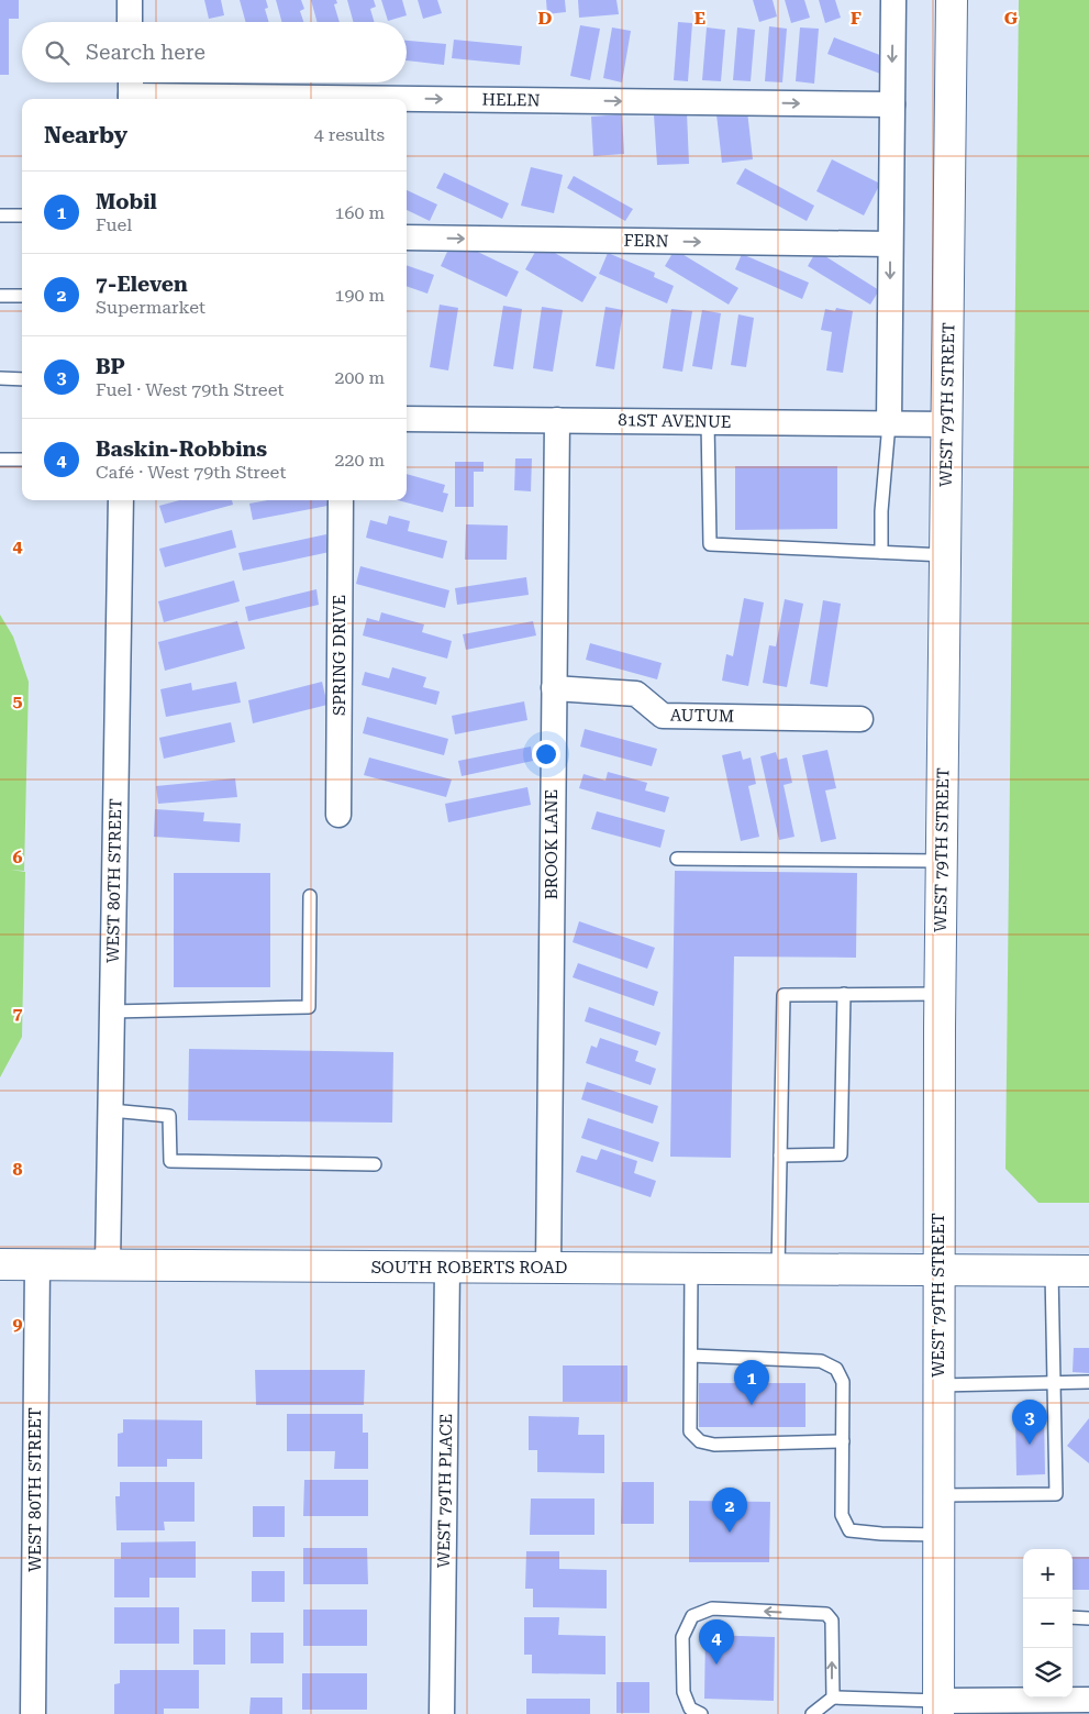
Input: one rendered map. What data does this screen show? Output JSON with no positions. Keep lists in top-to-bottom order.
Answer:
{
  "streets": {
    "main road": ["WEST 79TH STREET", "SOUTH ROBERTS ROAD"],
    "street": [
      "HELEN",
      "FERN",
      "81ST AVENUE",
      "SPRING DRIVE",
      "AUTUM",
      "BROOK LANE",
      "WEST 80TH STREET",
      "WEST 79TH PLACE"
    ]
  },
  "crossings": [
    ["WEST 79TH STREET", "81ST AVENUE"],
    ["WEST 79TH STREET", "SOUTH ROBERTS ROAD"],
    ["81ST AVENUE", "BROOK LANE"],
    ["AUTUM", "BROOK LANE"],
    ["BROOK LANE", "SOUTH ROBERTS ROAD"],
    ["WEST 80TH STREET", "SOUTH ROBERTS ROAD"],
    ["SOUTH ROBERTS ROAD", "WEST 79TH PLACE"]
  ],
  "one_way": ["HELEN", "FERN"],
  "page": {
    "search": "Search here",
    "heading": ["Nearby", "4 results"],
    "list": [
      {
        "mark": "1",
        "name": "Mobil",
        "note": "Fuel",
        "value": "160 m"
      },
      {
        "mark": "2",
        "name": "7-Eleven",
        "note": "Supermarket",
        "value": "190 m"
      },
      {
        "mark": "3",
        "name": "BP",
        "note": "Fuel · West 79th Street",
        "value": "200 m"
      },
      {
        "mark": "4",
        "name": "Baskin-Robbins",
        "note": "Café · West 79th Street",
        "value": "220 m"
      }
    ],
    "pins": [
      "1",
      "3",
      "2",
      "4"
    ],
    "map_buttons": ["+", "−"]
  },
  "grid": {
    "columns": [
      "D",
      "E",
      "F",
      "G"
    ],
    "rows": [
      "4",
      "5",
      "6",
      "7",
      "8",
      "9"
    ]
  }
}
